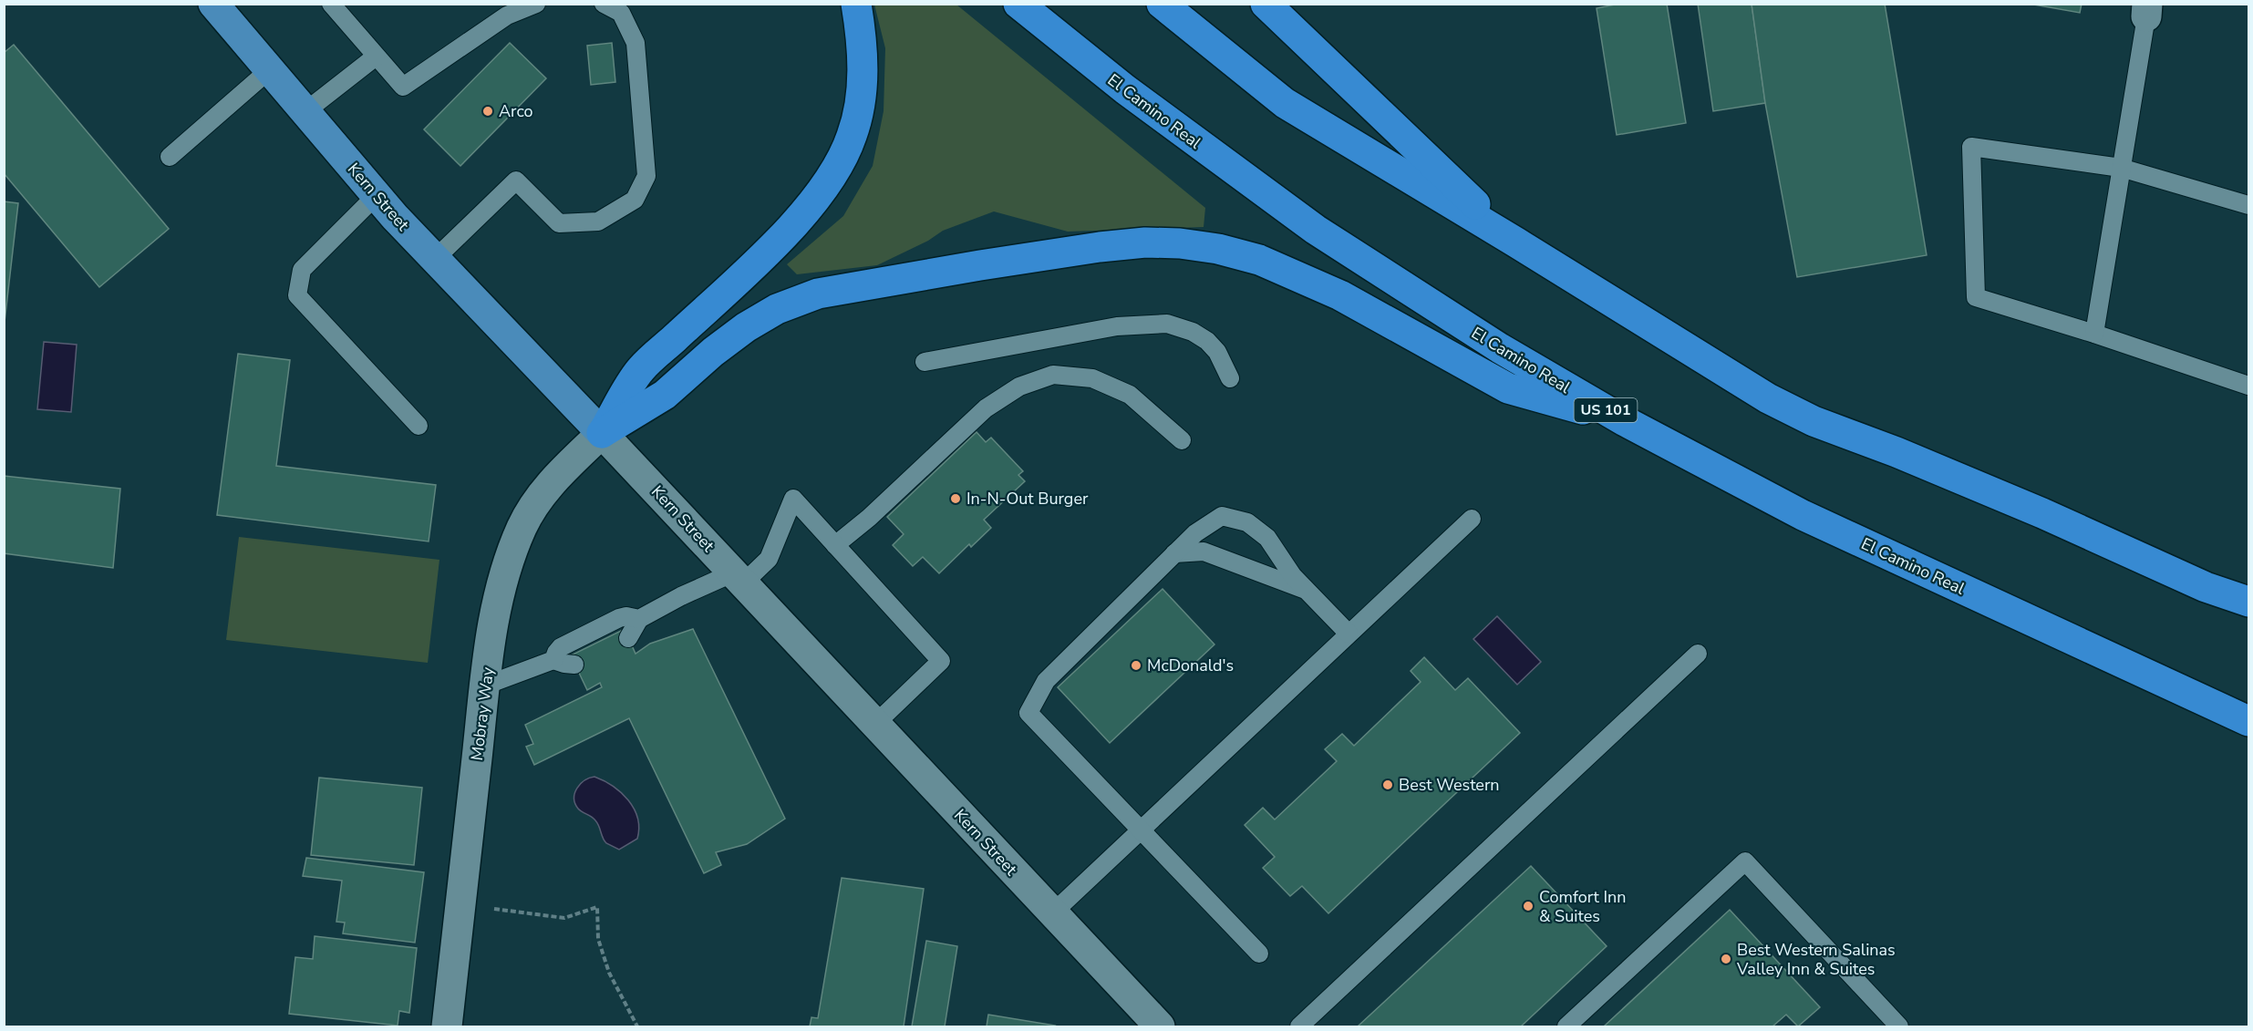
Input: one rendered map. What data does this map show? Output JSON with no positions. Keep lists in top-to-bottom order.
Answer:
{
  "streets": {
    "highway": ["El Camino Real", "US 101"],
    "main road": ["Kern Street"],
    "street": ["Mobray Way"]
  },
  "crossings": [
    ["Kern Street", "Mobray Way"]
  ],
  "places": [
    "Arco",
    "In-N-Out Burger",
    "McDonald's",
    "Best Western",
    "Comfort Inn & Suites",
    "Best Western Salinas Valley Inn & Suites"
  ]
}
